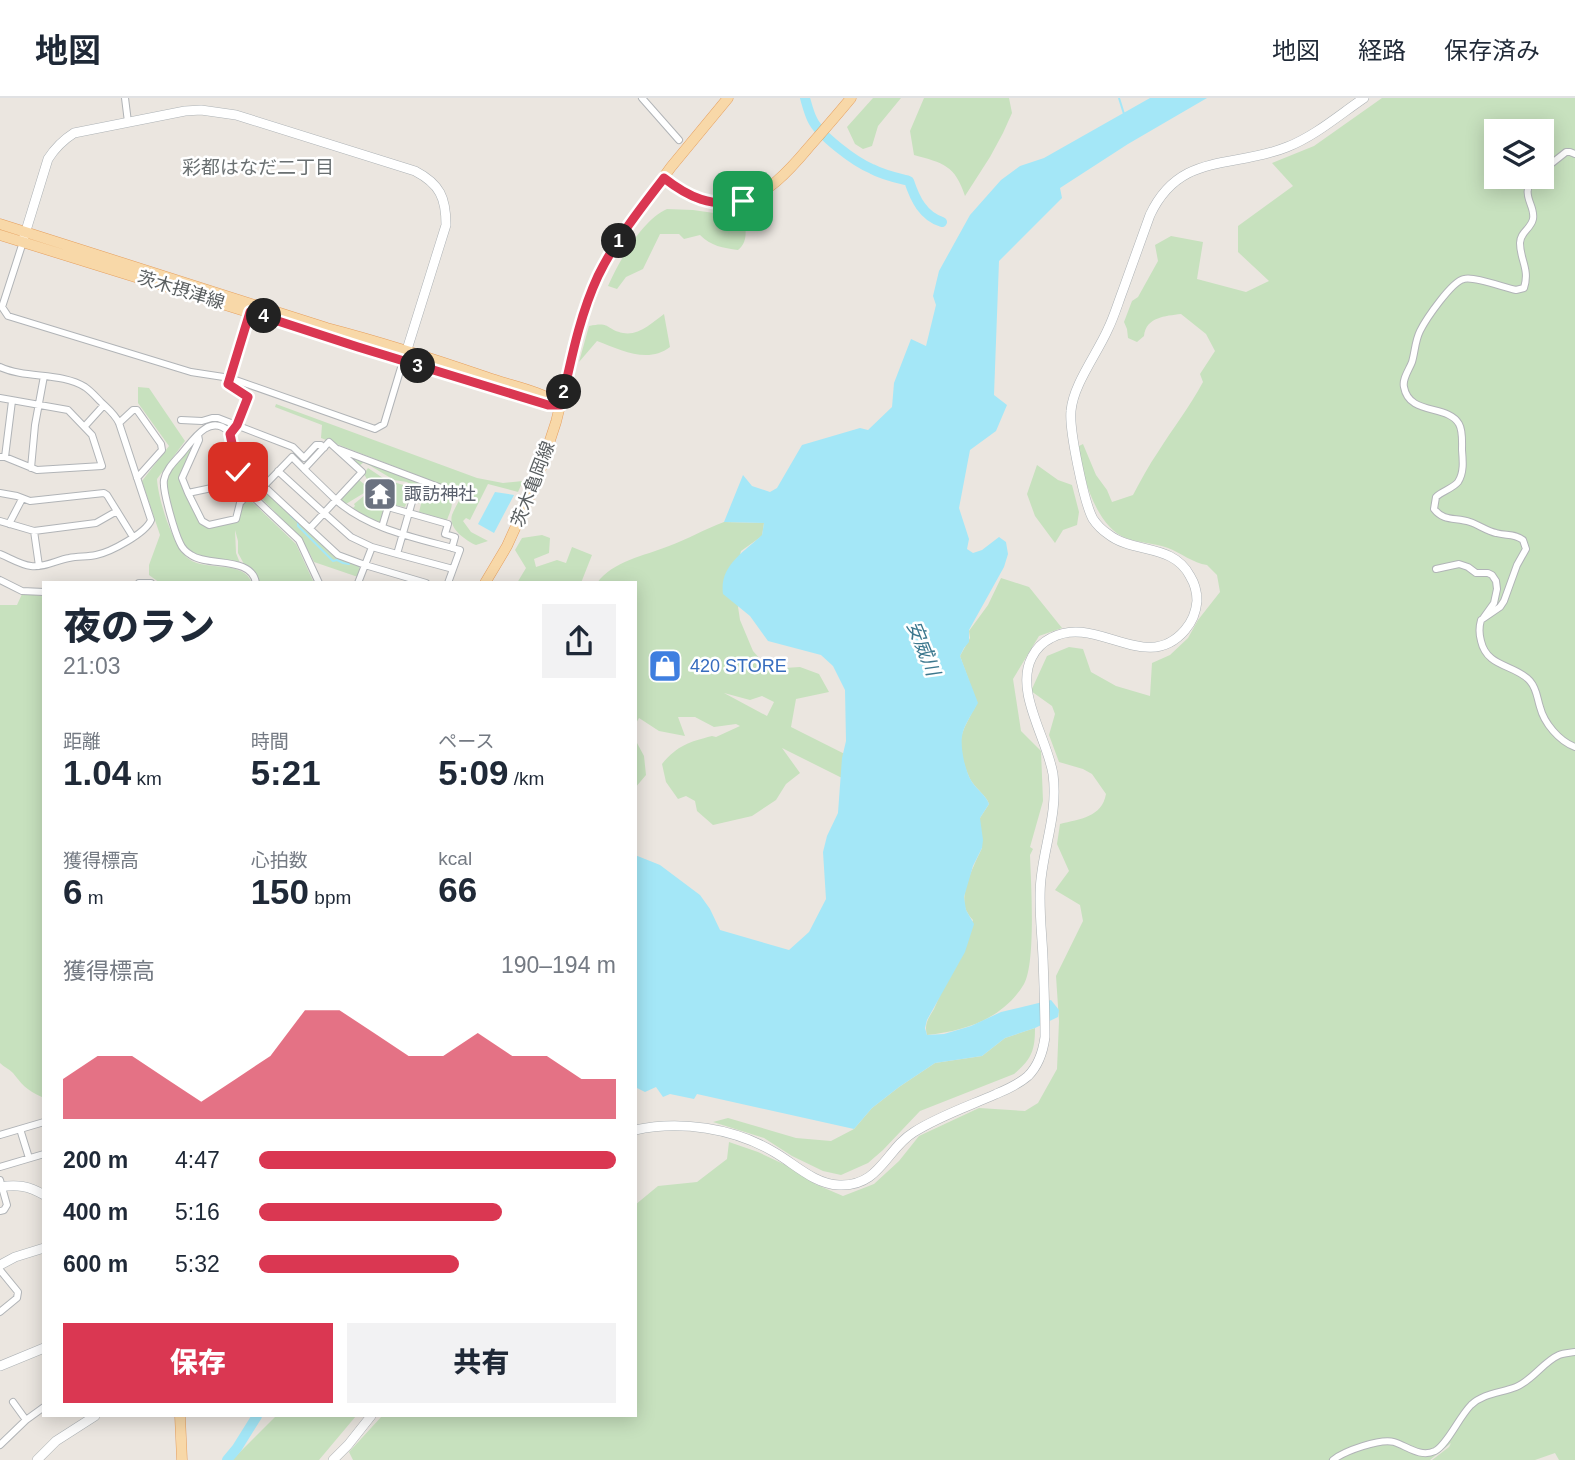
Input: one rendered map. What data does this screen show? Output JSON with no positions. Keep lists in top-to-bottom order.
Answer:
{
  "streets": {
    "main road": ["茨木摂津線", "茨木亀岡線"]
  },
  "crossings": [
    ["茨木摂津線", "茨木亀岡線"]
  ],
  "districts": ["彩都はなだ二丁目"],
  "water": ["安威川"],
  "places": {
    "temple": ["諏訪神社"],
    "shop": ["420 STORE"]
  },
  "page": {
    "header": "地図",
    "nav": ["地図", "経路", "保存済み"],
    "pins": [
      "1",
      "4",
      "3",
      "2"
    ],
    "heading": ["夜のラン", "21:03"],
    "stats": [
      ["距離", "1.04 km"],
      ["時間", "5:21"],
      ["ペース", "5:09 /km"],
      ["獲得標高", "6 m"],
      ["心拍数", "150 bpm"],
      ["kcal", "66"]
    ],
    "chart": ["獲得標高", "190–194 m"],
    "list": [
      {
        "name": "200 m",
        "note": "4:47"
      },
      {
        "name": "400 m",
        "note": "5:16"
      },
      {
        "name": "600 m",
        "note": "5:32"
      }
    ],
    "buttons": ["保存", "共有"]
  }
}
